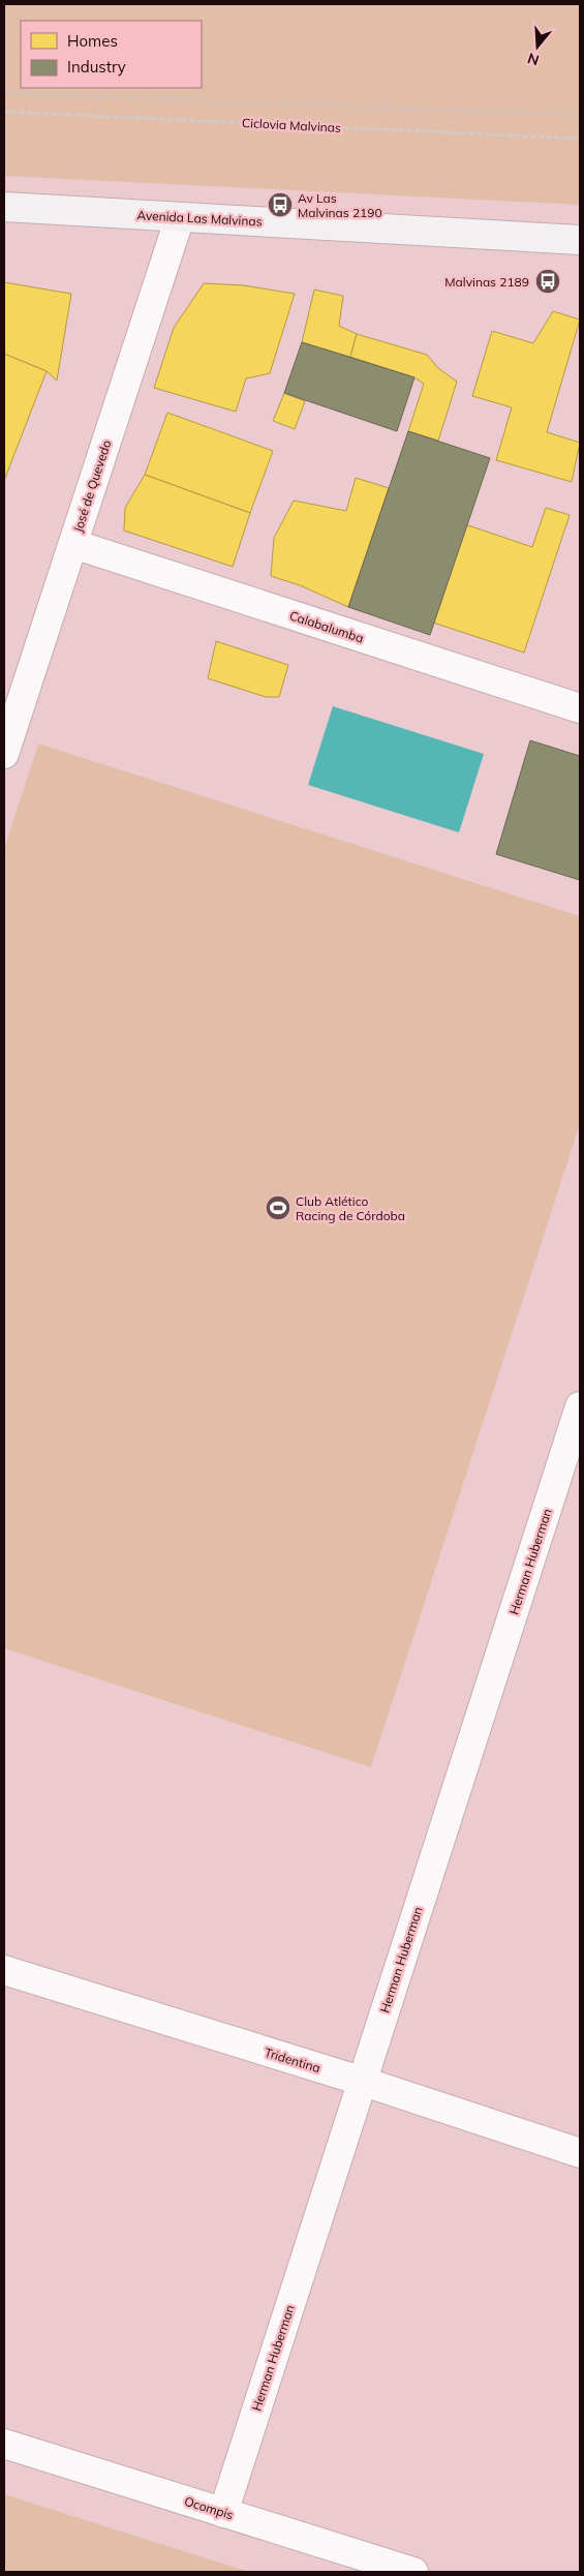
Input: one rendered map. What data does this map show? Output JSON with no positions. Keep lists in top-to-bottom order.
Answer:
{
  "streets": {
    "main road": ["Avenida Las Malvinas"],
    "street": [
      "José de Quevedo",
      "Calabalumba",
      "Herman Huberman",
      "Tridentina",
      "Ocompis"
    ],
    "path": ["Ciclovia Malvinas"]
  },
  "crossings": [
    ["Avenida Las Malvinas", "José de Quevedo"],
    ["José de Quevedo", "Calabalumba"],
    ["Herman Huberman", "Tridentina"],
    ["Herman Huberman", "Ocompis"]
  ],
  "places": {
    "bus stop": ["Av Las Malvinas 2190", "Malvinas 2189"],
    "sports": ["Club Atlético Racing de Córdoba"]
  },
  "legend": ["Homes", "Industry"],
  "north": "bottom"
}
